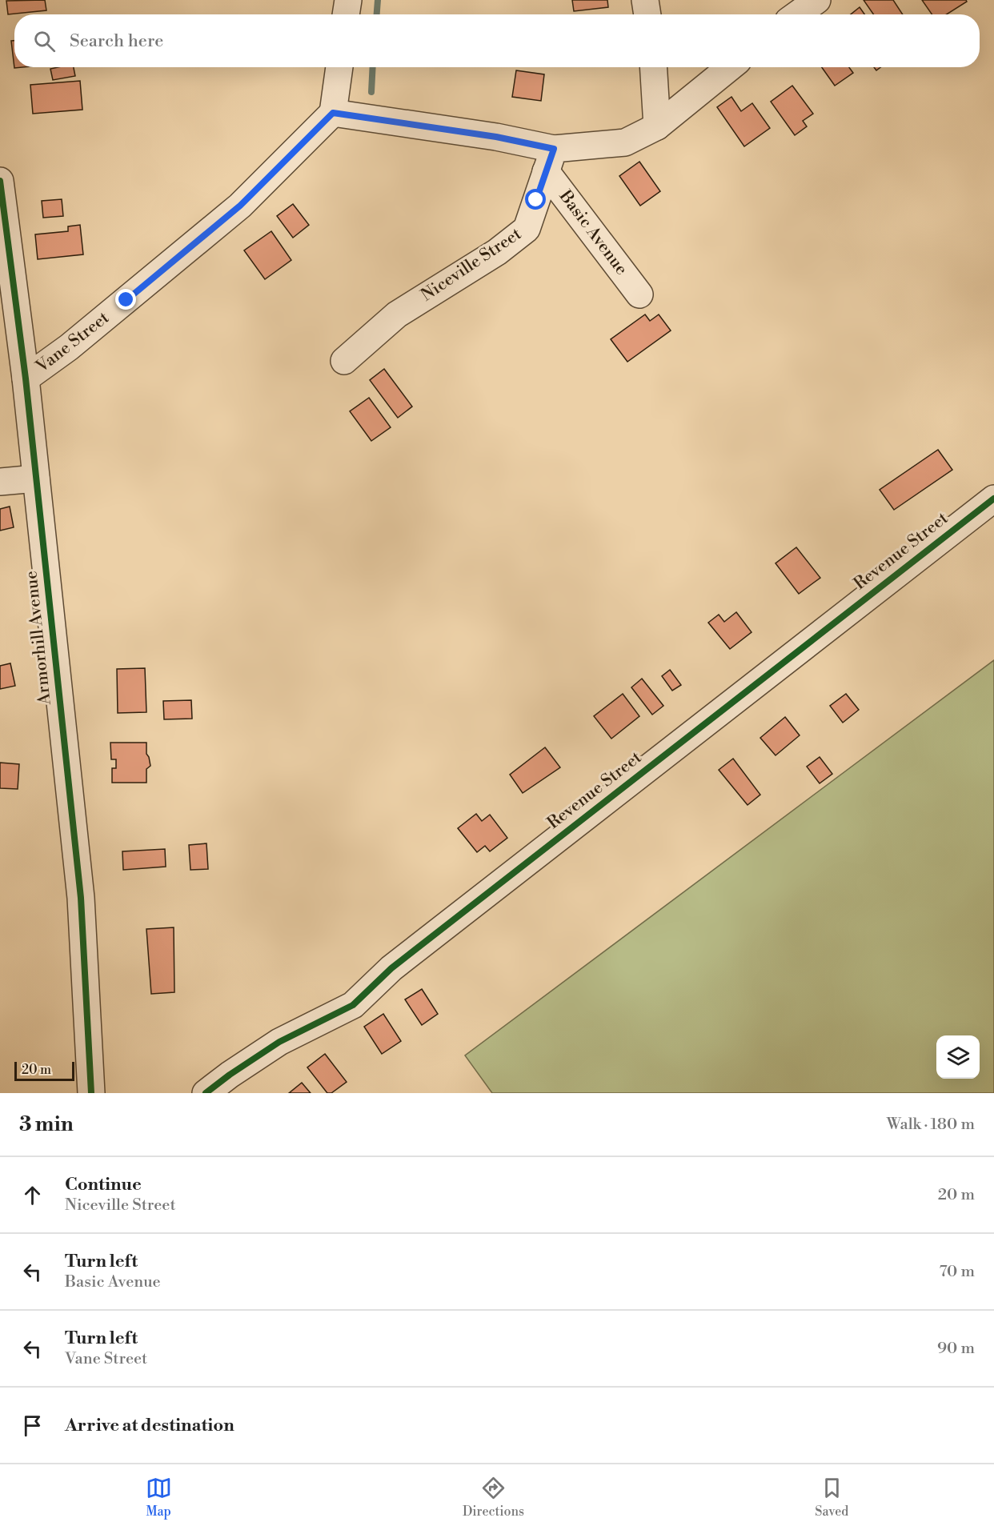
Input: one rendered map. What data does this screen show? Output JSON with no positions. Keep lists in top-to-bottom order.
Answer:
{
  "streets": {
    "street": [
      "Basic Avenue",
      "Niceville Street",
      "Vane Street",
      "Revenue Street",
      "Armorhill Avenue"
    ]
  },
  "crossings": [
    ["Basic Avenue", "Niceville Street"],
    ["Vane Street", "Armorhill Avenue"]
  ],
  "scale_bar": "20 m",
  "page": {
    "search": "Search here",
    "scale": "20 m",
    "heading": ["3 min", "Walk · 180 m"],
    "list": [
      ["Continue", "Niceville Street", "20 m"],
      ["Turn left", "Basic Avenue", "70 m"],
      ["Turn left", "Vane Street", "90 m"],
      "Arrive at destination"
    ],
    "nav": ["Map", "Directions", "Saved"]
  }
}
